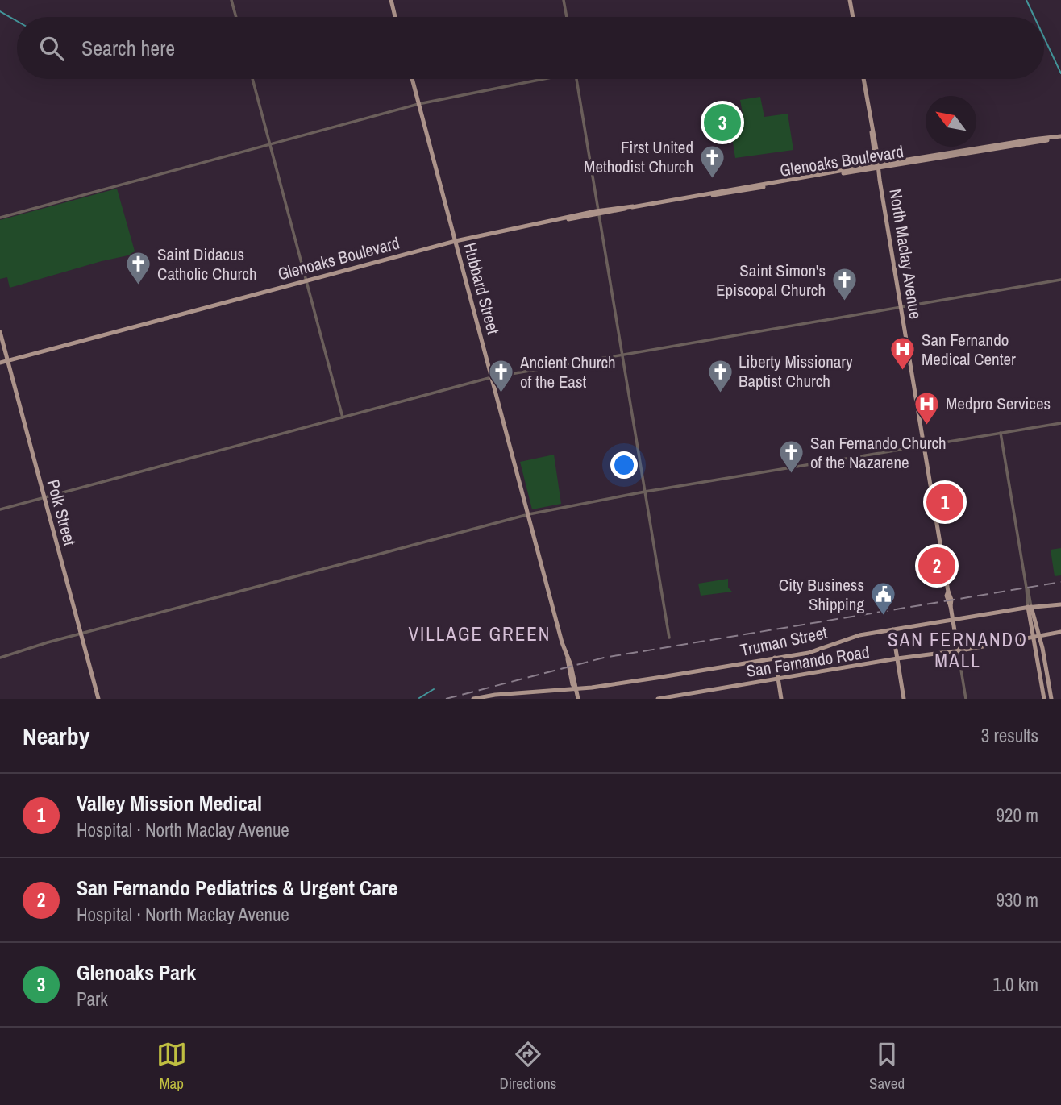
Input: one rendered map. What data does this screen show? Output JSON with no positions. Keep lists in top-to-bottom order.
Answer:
{
  "streets": {
    "main road": [
      "Glenoaks Boulevard",
      "North Maclay Avenue",
      "Hubbard Street",
      "Polk Street",
      "Truman Street",
      "San Fernando Road"
    ]
  },
  "crossings": [
    ["Glenoaks Boulevard", "North Maclay Avenue"],
    ["Glenoaks Boulevard", "Hubbard Street"],
    ["Glenoaks Boulevard", "Polk Street"],
    ["North Maclay Avenue", "Truman Street"],
    ["North Maclay Avenue", "San Fernando Road"],
    ["Hubbard Street", "Truman Street"]
  ],
  "districts": ["VILLAGE GREEN", "SAN FERNANDO MALL"],
  "places": {
    "church": [
      "First United Methodist Church",
      "Saint Didacus Catholic Church",
      "Saint Simon's Episcopal Church",
      "Liberty Missionary Baptist Church",
      "Ancient Church of the East",
      "San Fernando Church of the Nazarene"
    ],
    "hospital": ["San Fernando Medical Center", "Medpro Services"],
    "public building": ["City Business Shipping"]
  },
  "north": "top left",
  "page": {
    "search": "Search here",
    "pins": ["3", "1", "2"],
    "heading": ["Nearby", "3 results"],
    "list": [
      {
        "mark": "1",
        "name": "Valley Mission Medical",
        "note": "Hospital · North Maclay Avenue",
        "value": "920 m"
      },
      {
        "mark": "2",
        "name": "San Fernando Pediatrics & Urgent Care",
        "note": "Hospital · North Maclay Avenue",
        "value": "930 m"
      },
      {
        "mark": "3",
        "name": "Glenoaks Park",
        "note": "Park",
        "value": "1.0 km"
      }
    ],
    "nav": ["Map", "Directions", "Saved"]
  }
}
